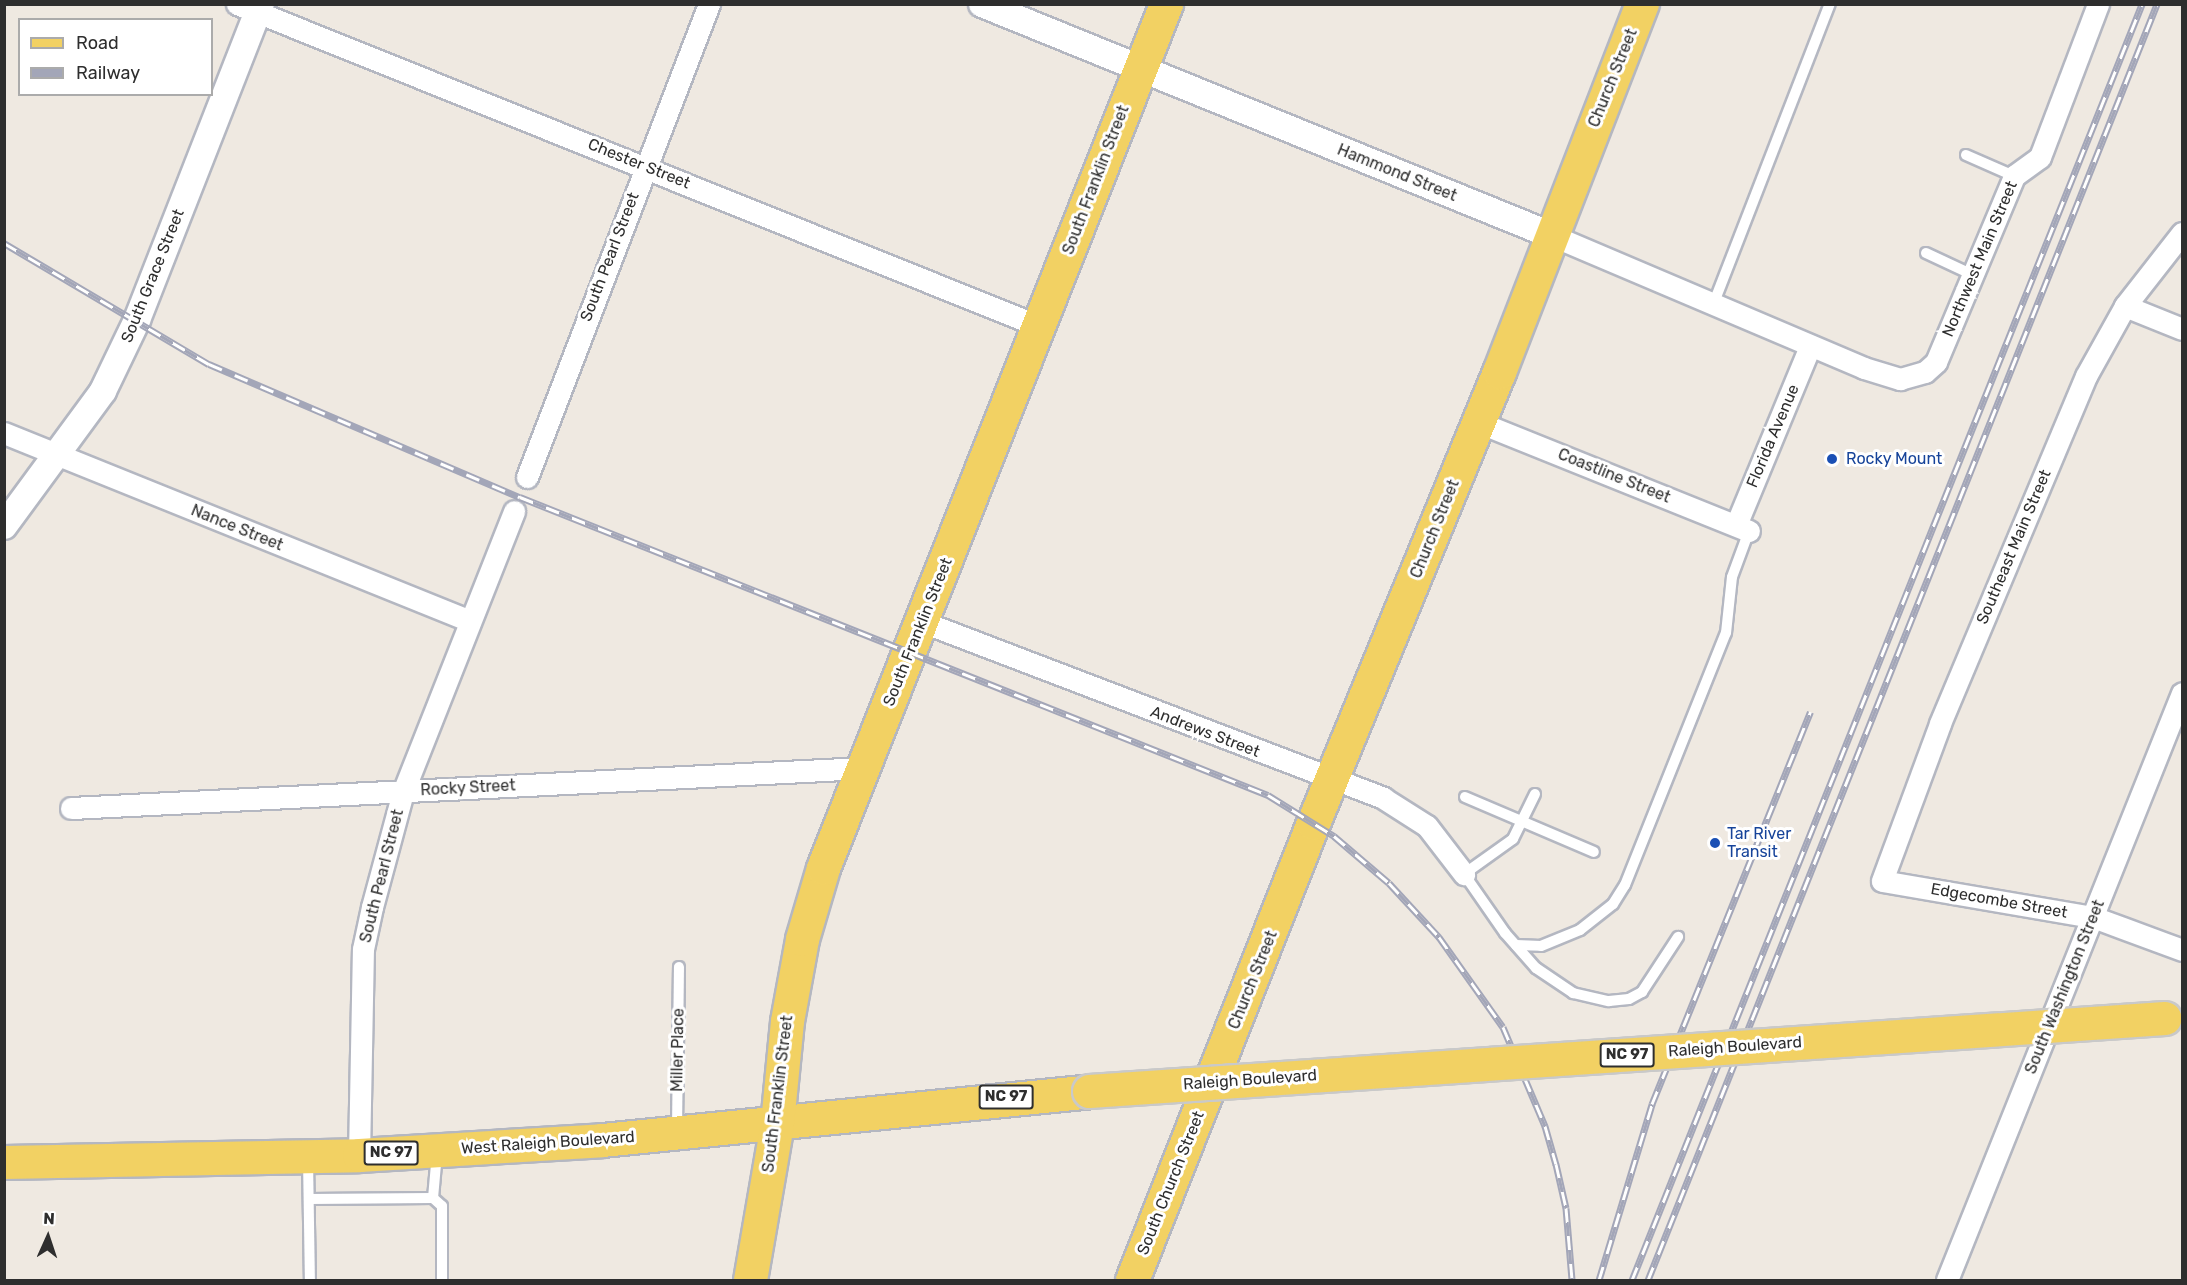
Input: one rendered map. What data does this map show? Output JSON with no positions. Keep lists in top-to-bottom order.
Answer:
{
  "streets": {
    "main road": [
      "Church Street",
      "South Franklin Street",
      "Raleigh Boulevard",
      "NC 97",
      "West Raleigh Boulevard",
      "South Church Street"
    ],
    "street": [
      "Chester Street",
      "Hammond Street",
      "South Pearl Street",
      "Northwest Main Street",
      "South Grace Street",
      "Florida Avenue",
      "Coastline Street",
      "Nance Street",
      "Southeast Main Street",
      "Andrews Street",
      "Rocky Street",
      "Edgecombe Street",
      "South Washington Street"
    ],
    "lane": ["Miller Place"]
  },
  "crossings": [
    ["Church Street", "Hammond Street"],
    ["Church Street", "Coastline Street"],
    ["Church Street", "Andrews Street"],
    ["Church Street", "South Church Street"],
    ["Chester Street", "South Franklin Street"],
    ["Chester Street", "South Pearl Street"],
    ["Chester Street", "South Grace Street"],
    ["Hammond Street", "South Franklin Street"],
    ["Hammond Street", "Northwest Main Street"],
    ["Hammond Street", "Florida Avenue"],
    ["South Franklin Street", "Andrews Street"],
    ["South Franklin Street", "Rocky Street"],
    ["South Franklin Street", "West Raleigh Boulevard"],
    ["South Pearl Street", "Nance Street"],
    ["South Pearl Street", "Rocky Street"],
    ["South Pearl Street", "West Raleigh Boulevard"],
    ["Northwest Main Street", "Florida Avenue"],
    ["South Grace Street", "Nance Street"],
    ["Florida Avenue", "Coastline Street"],
    ["Southeast Main Street", "Edgecombe Street"],
    ["Edgecombe Street", "South Washington Street"],
    ["Raleigh Boulevard", "West Raleigh Boulevard"],
    ["Miller Place", "West Raleigh Boulevard"]
  ],
  "places": ["Rocky Mount", "Tar River Transit"],
  "legend": ["Road", "Railway"],
  "north": "top"
}
